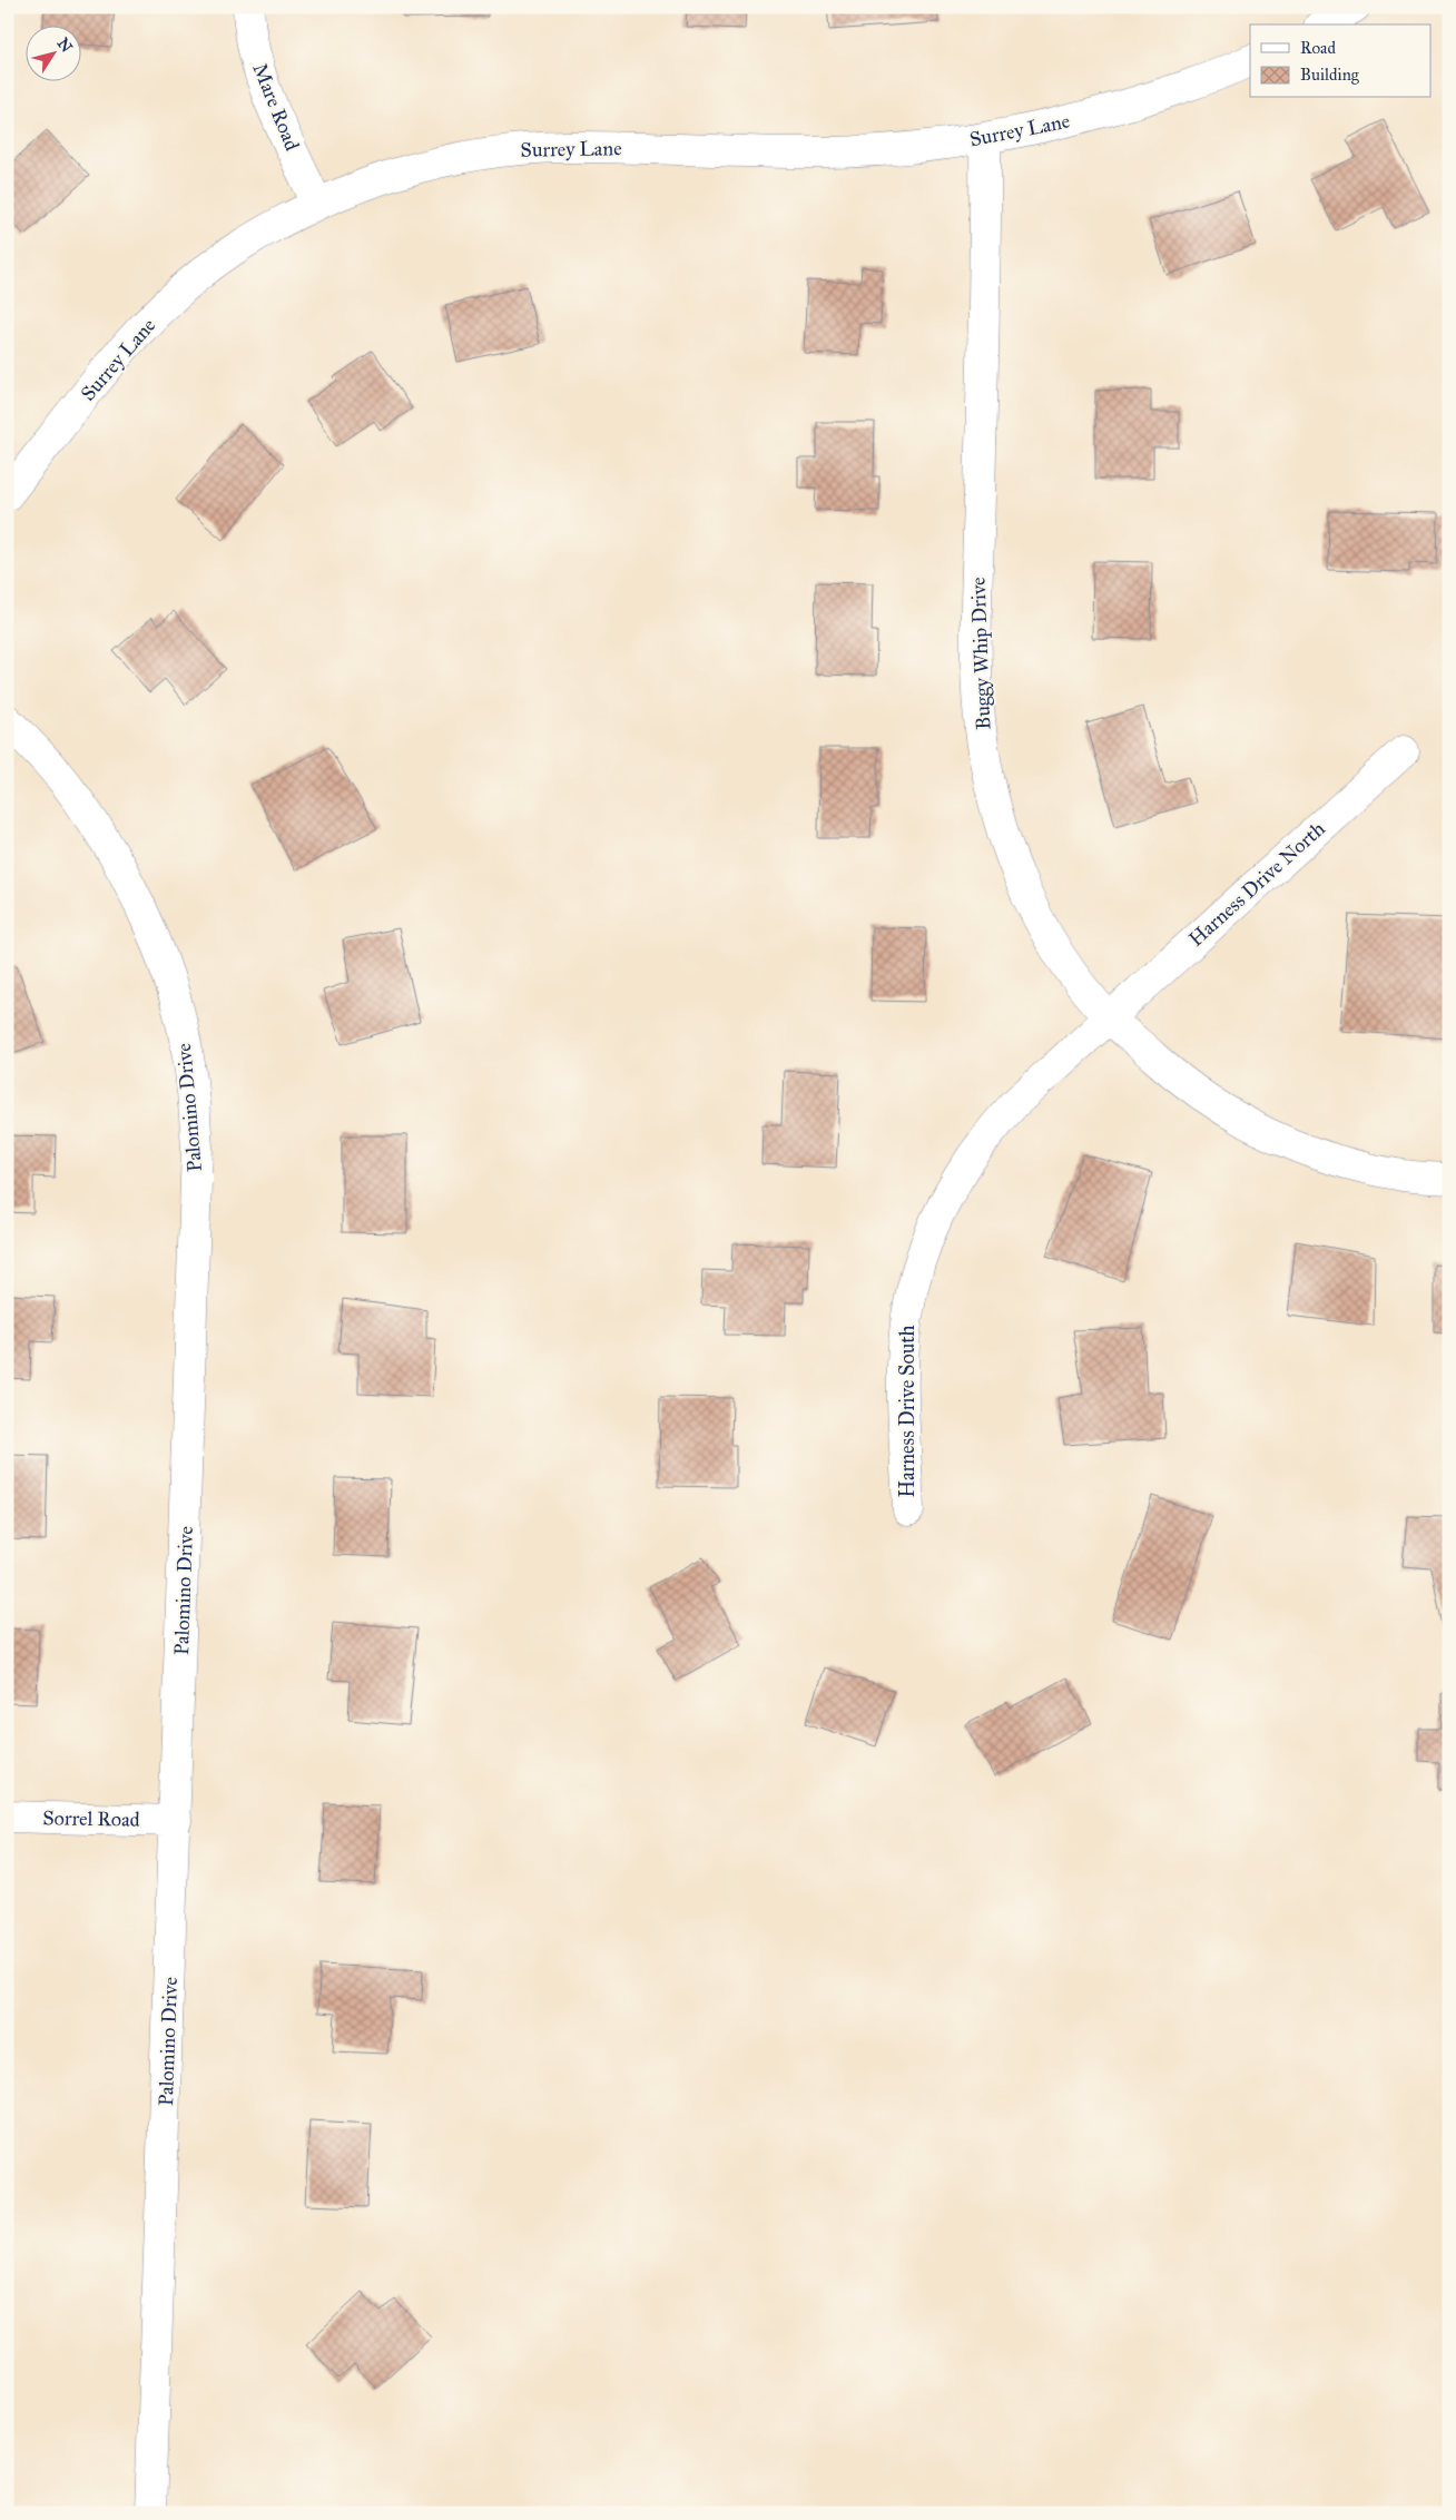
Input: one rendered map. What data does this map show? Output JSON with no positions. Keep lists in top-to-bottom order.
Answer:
{
  "streets": {
    "street": [
      "Mare Road",
      "Surrey Lane",
      "Buggy Whip Drive",
      "Harness Drive North",
      "Palomino Drive",
      "Harness Drive South",
      "Sorrel Road"
    ]
  },
  "crossings": [
    ["Mare Road", "Surrey Lane"],
    ["Surrey Lane", "Buggy Whip Drive"],
    ["Buggy Whip Drive", "Harness Drive North"],
    ["Buggy Whip Drive", "Harness Drive South"],
    ["Harness Drive North", "Harness Drive South"],
    ["Palomino Drive", "Sorrel Road"]
  ],
  "legend": ["Road", "Building"],
  "north": "top right"
}
